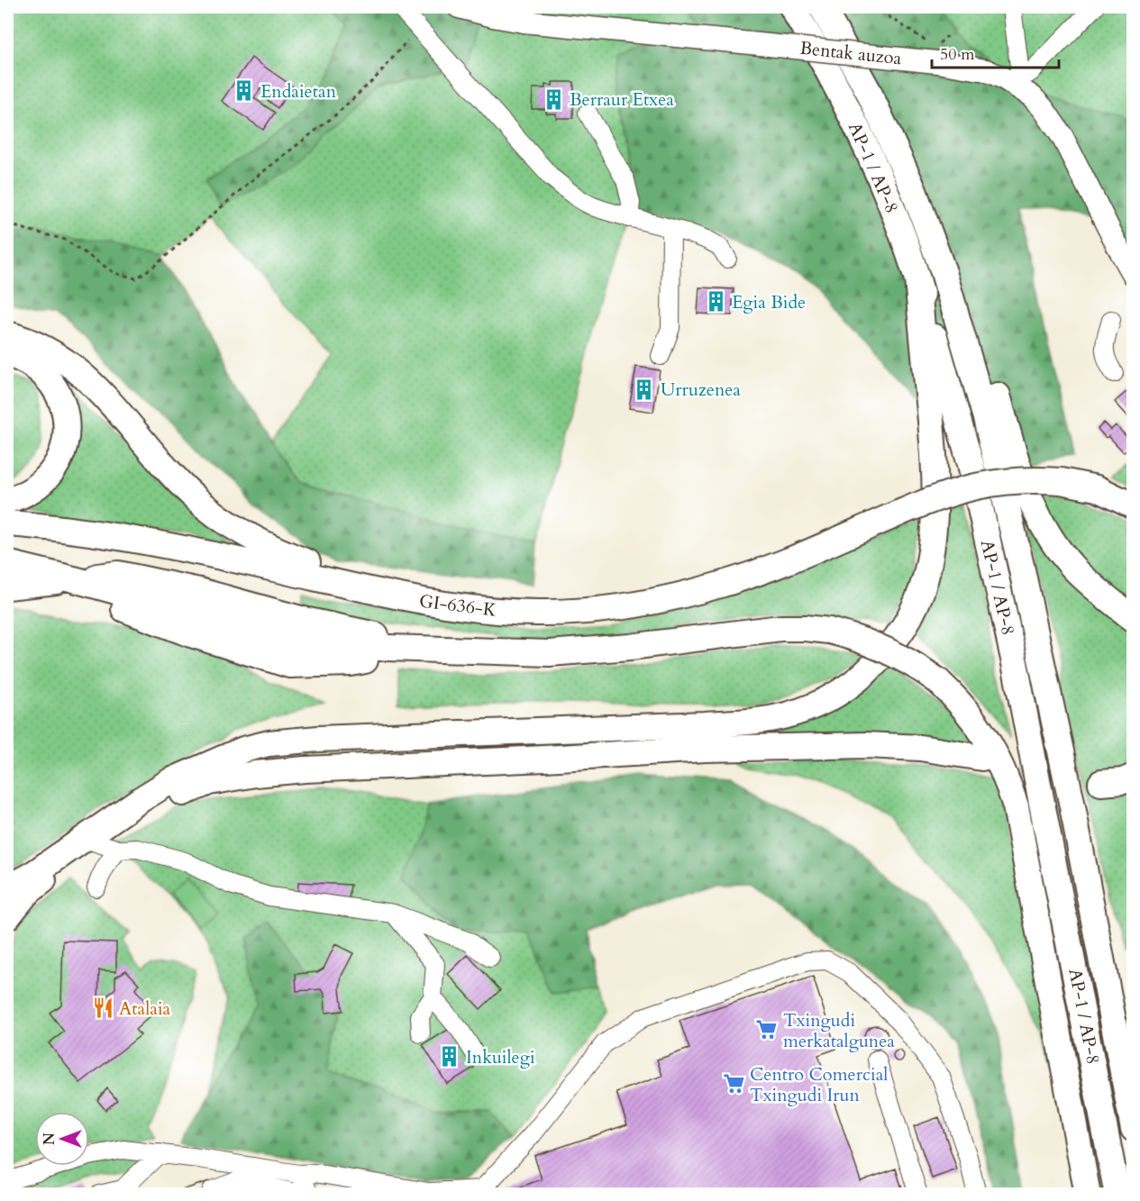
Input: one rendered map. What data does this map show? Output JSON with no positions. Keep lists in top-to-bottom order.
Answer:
{
  "streets": {
    "highway": ["AP-1 / AP-8", "GI-636-K"],
    "main road": ["Bentak auzoa"]
  },
  "places": {
    "building": [
      "Endaietan",
      "Berraur Etxea",
      "Egia Bide",
      "Urruzenea",
      "Inkuilegi"
    ],
    "restaurant": ["Atalaia"],
    "supermarket": ["Txingudi merkatalgunea", "Centro Comercial Txingudi Irun"]
  },
  "scale_bar": "50 m",
  "north": "left"
}
